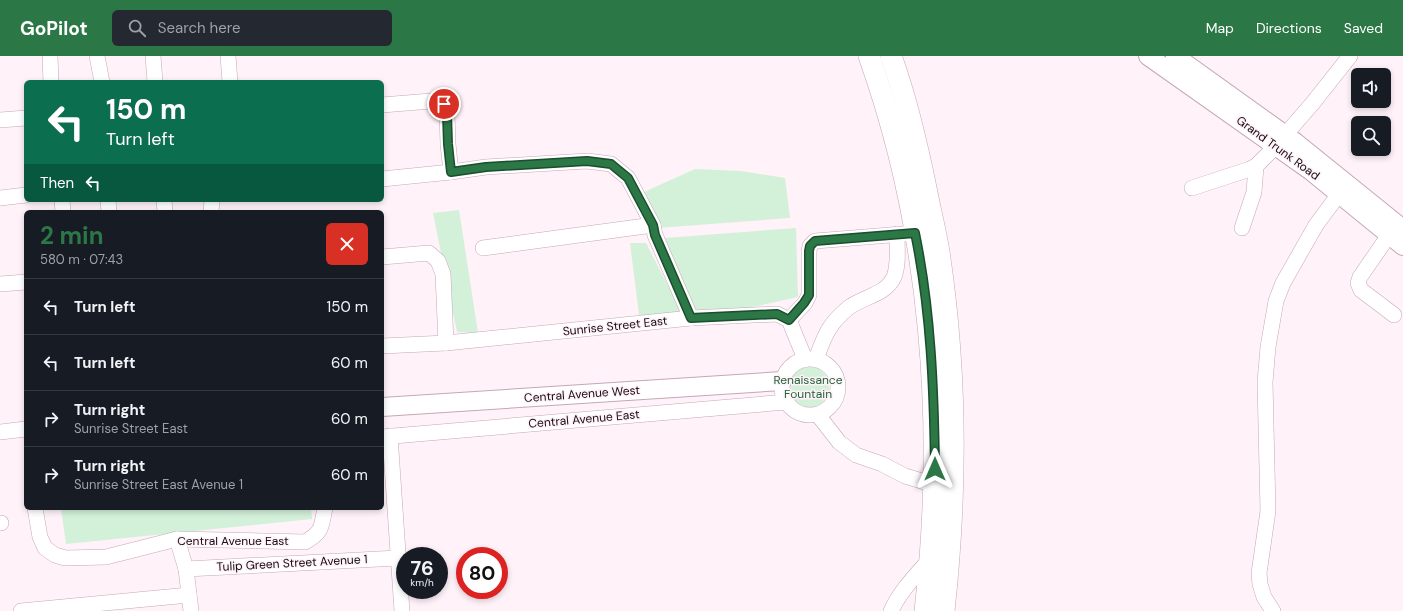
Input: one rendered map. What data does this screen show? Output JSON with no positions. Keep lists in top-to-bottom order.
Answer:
{
  "streets": {
    "main road": ["Grand Trunk Road", "Central Avenue West"],
    "street": ["Sunrise Street East", "Central Avenue East", "Tulip Green Street Avenue 1"]
  },
  "crossings": [
    ["Central Avenue West", "Central Avenue East"]
  ],
  "parks": ["Renaissance Fountain"],
  "page": {
    "header": "GoPilot",
    "search": "Search here",
    "nav": ["Map", "Directions", "Saved"],
    "turn": ["150 m", "Turn left"],
    "then": "Then",
    "heading": ["2 min", "580 m · 07:43"],
    "list": [
      {
        "name": "Turn left",
        "value": "150 m"
      },
      {
        "name": "Turn left",
        "value": "60 m"
      },
      {
        "name": "Turn right",
        "note": "Sunrise Street East",
        "value": "60 m"
      },
      {
        "name": "Turn right",
        "note": "Sunrise Street East Avenue 1",
        "value": "60 m"
      }
    ],
    "speed": "76 km/h",
    "limit": "80"
  }
}
